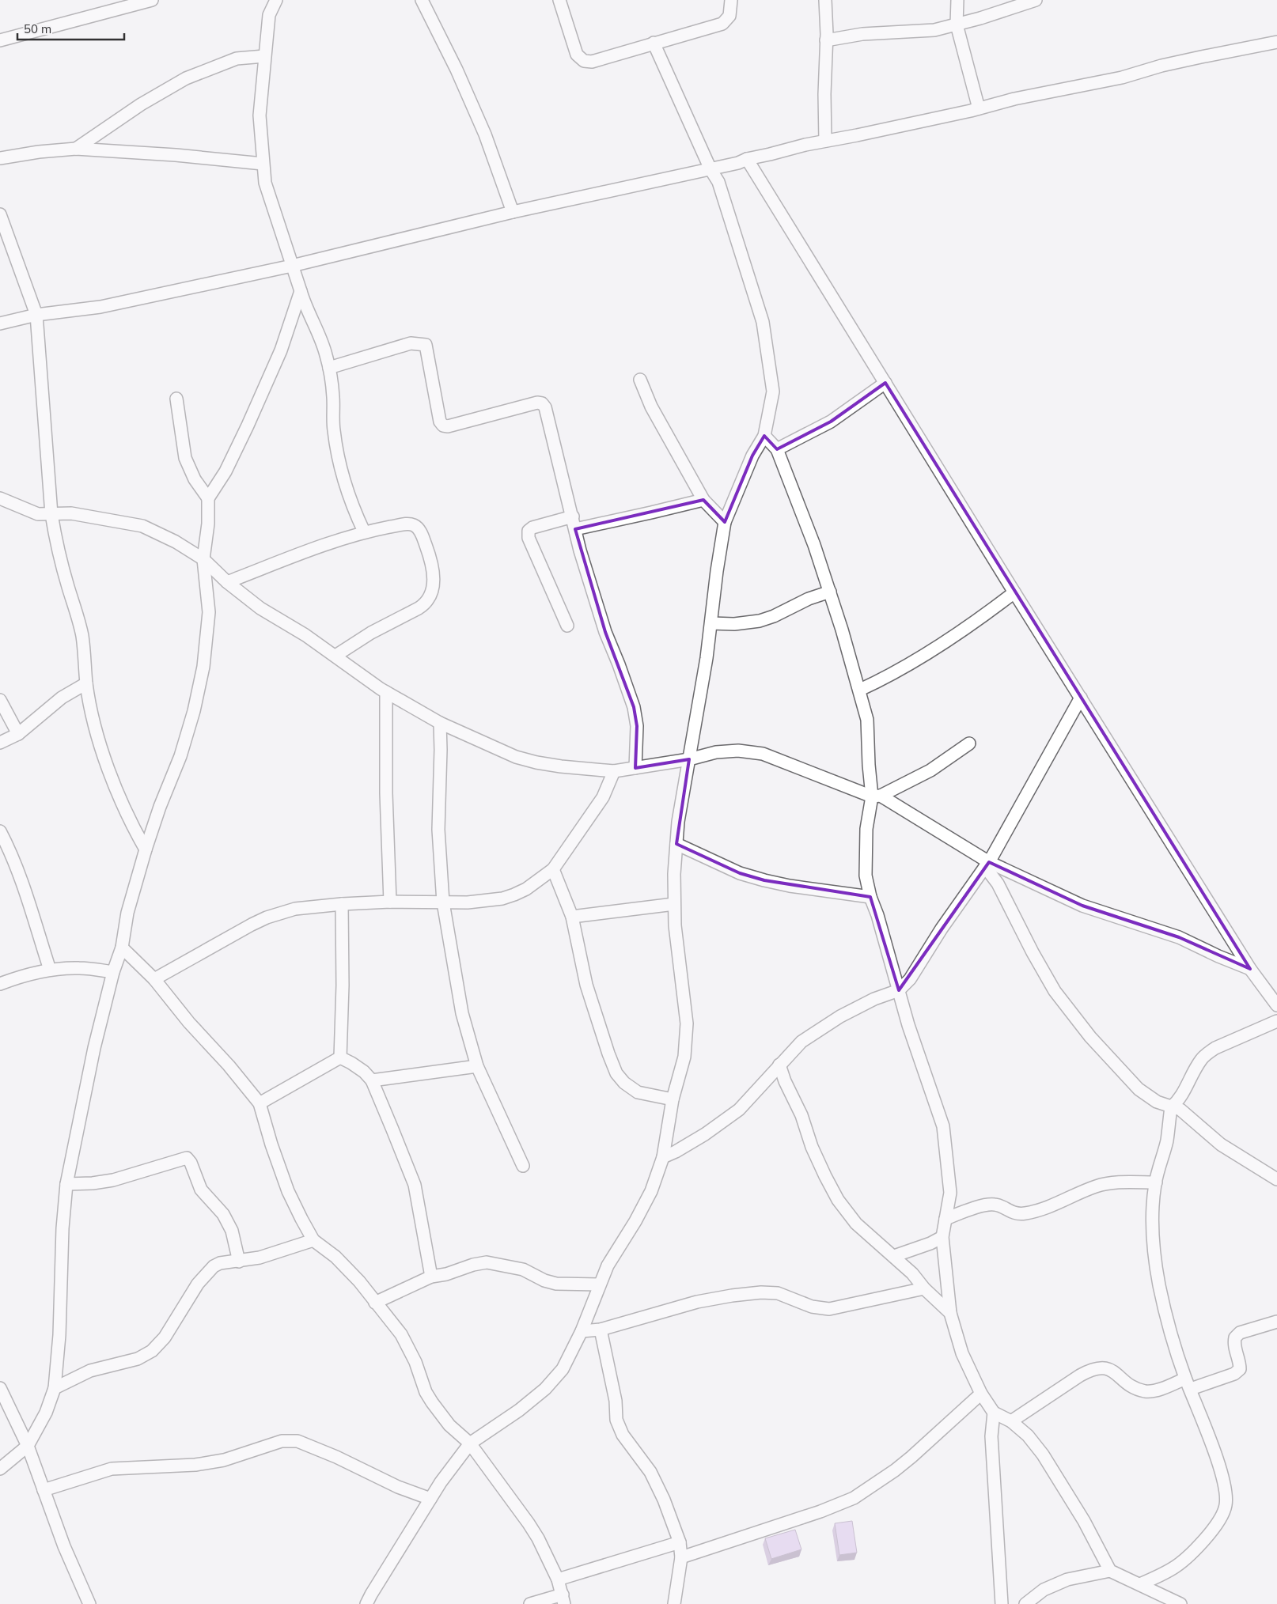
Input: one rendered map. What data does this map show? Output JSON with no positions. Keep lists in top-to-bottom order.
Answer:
{
  "scale_bar": "50 m"
}
